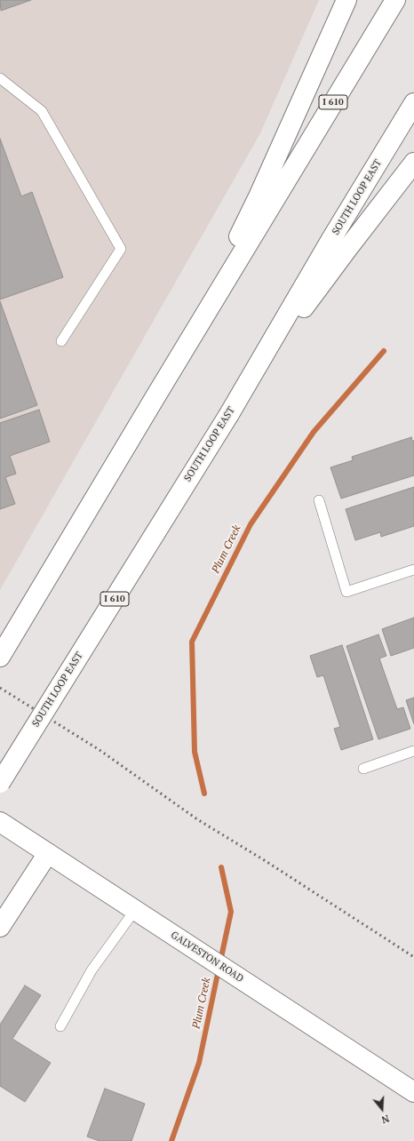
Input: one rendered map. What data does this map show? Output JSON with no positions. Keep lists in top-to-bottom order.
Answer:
{
  "streets": {
    "main road": ["I 610", "SOUTH LOOP EAST", "GALVESTON ROAD"]
  },
  "water": ["Plum Creek"],
  "north": "bottom"
}
